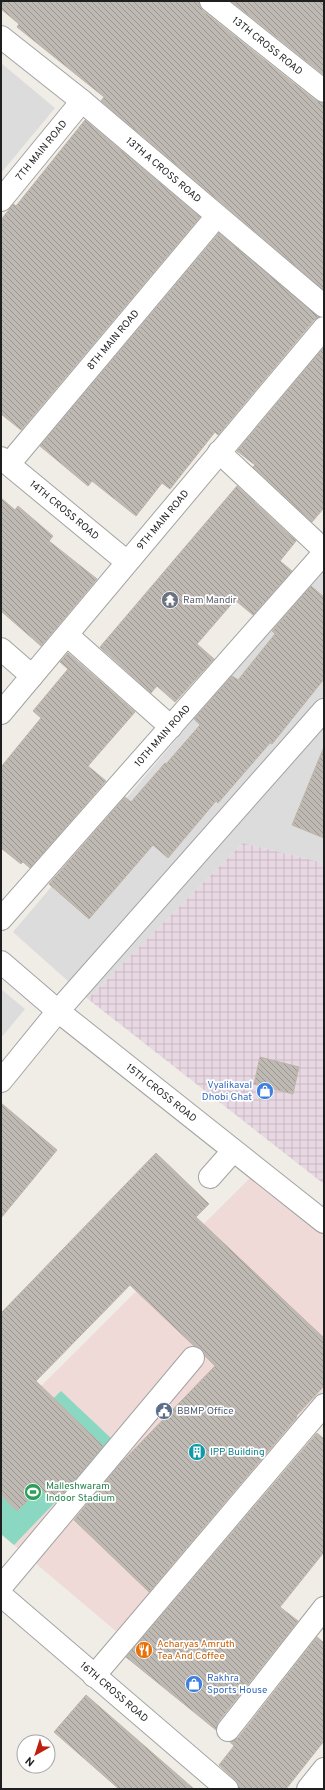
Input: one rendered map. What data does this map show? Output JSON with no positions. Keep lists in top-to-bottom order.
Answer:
{
  "streets": {
    "street": [
      "13TH CROSS ROAD",
      "7TH MAIN ROAD",
      "13TH A CROSS ROAD",
      "8TH MAIN ROAD",
      "14TH CROSS ROAD",
      "9TH MAIN ROAD",
      "10TH MAIN ROAD",
      "15TH CROSS ROAD",
      "16TH CROSS ROAD"
    ]
  },
  "crossings": [
    ["7TH MAIN ROAD", "13TH A CROSS ROAD"],
    ["13TH A CROSS ROAD", "8TH MAIN ROAD"],
    ["8TH MAIN ROAD", "14TH CROSS ROAD"],
    ["14TH CROSS ROAD", "9TH MAIN ROAD"]
  ],
  "places": {
    "temple": ["Ram Mandir"],
    "shop": ["Vyalikaval Dhobi Ghat", "Rakhra Sports House"],
    "public building": ["BBMP Office"],
    "building": ["IPP Building"],
    "sports": ["Malleshwaram Indoor Stadium"],
    "restaurant": ["Acharyas Amruth Tea And Coffee"]
  },
  "north": "bottom left"
}
